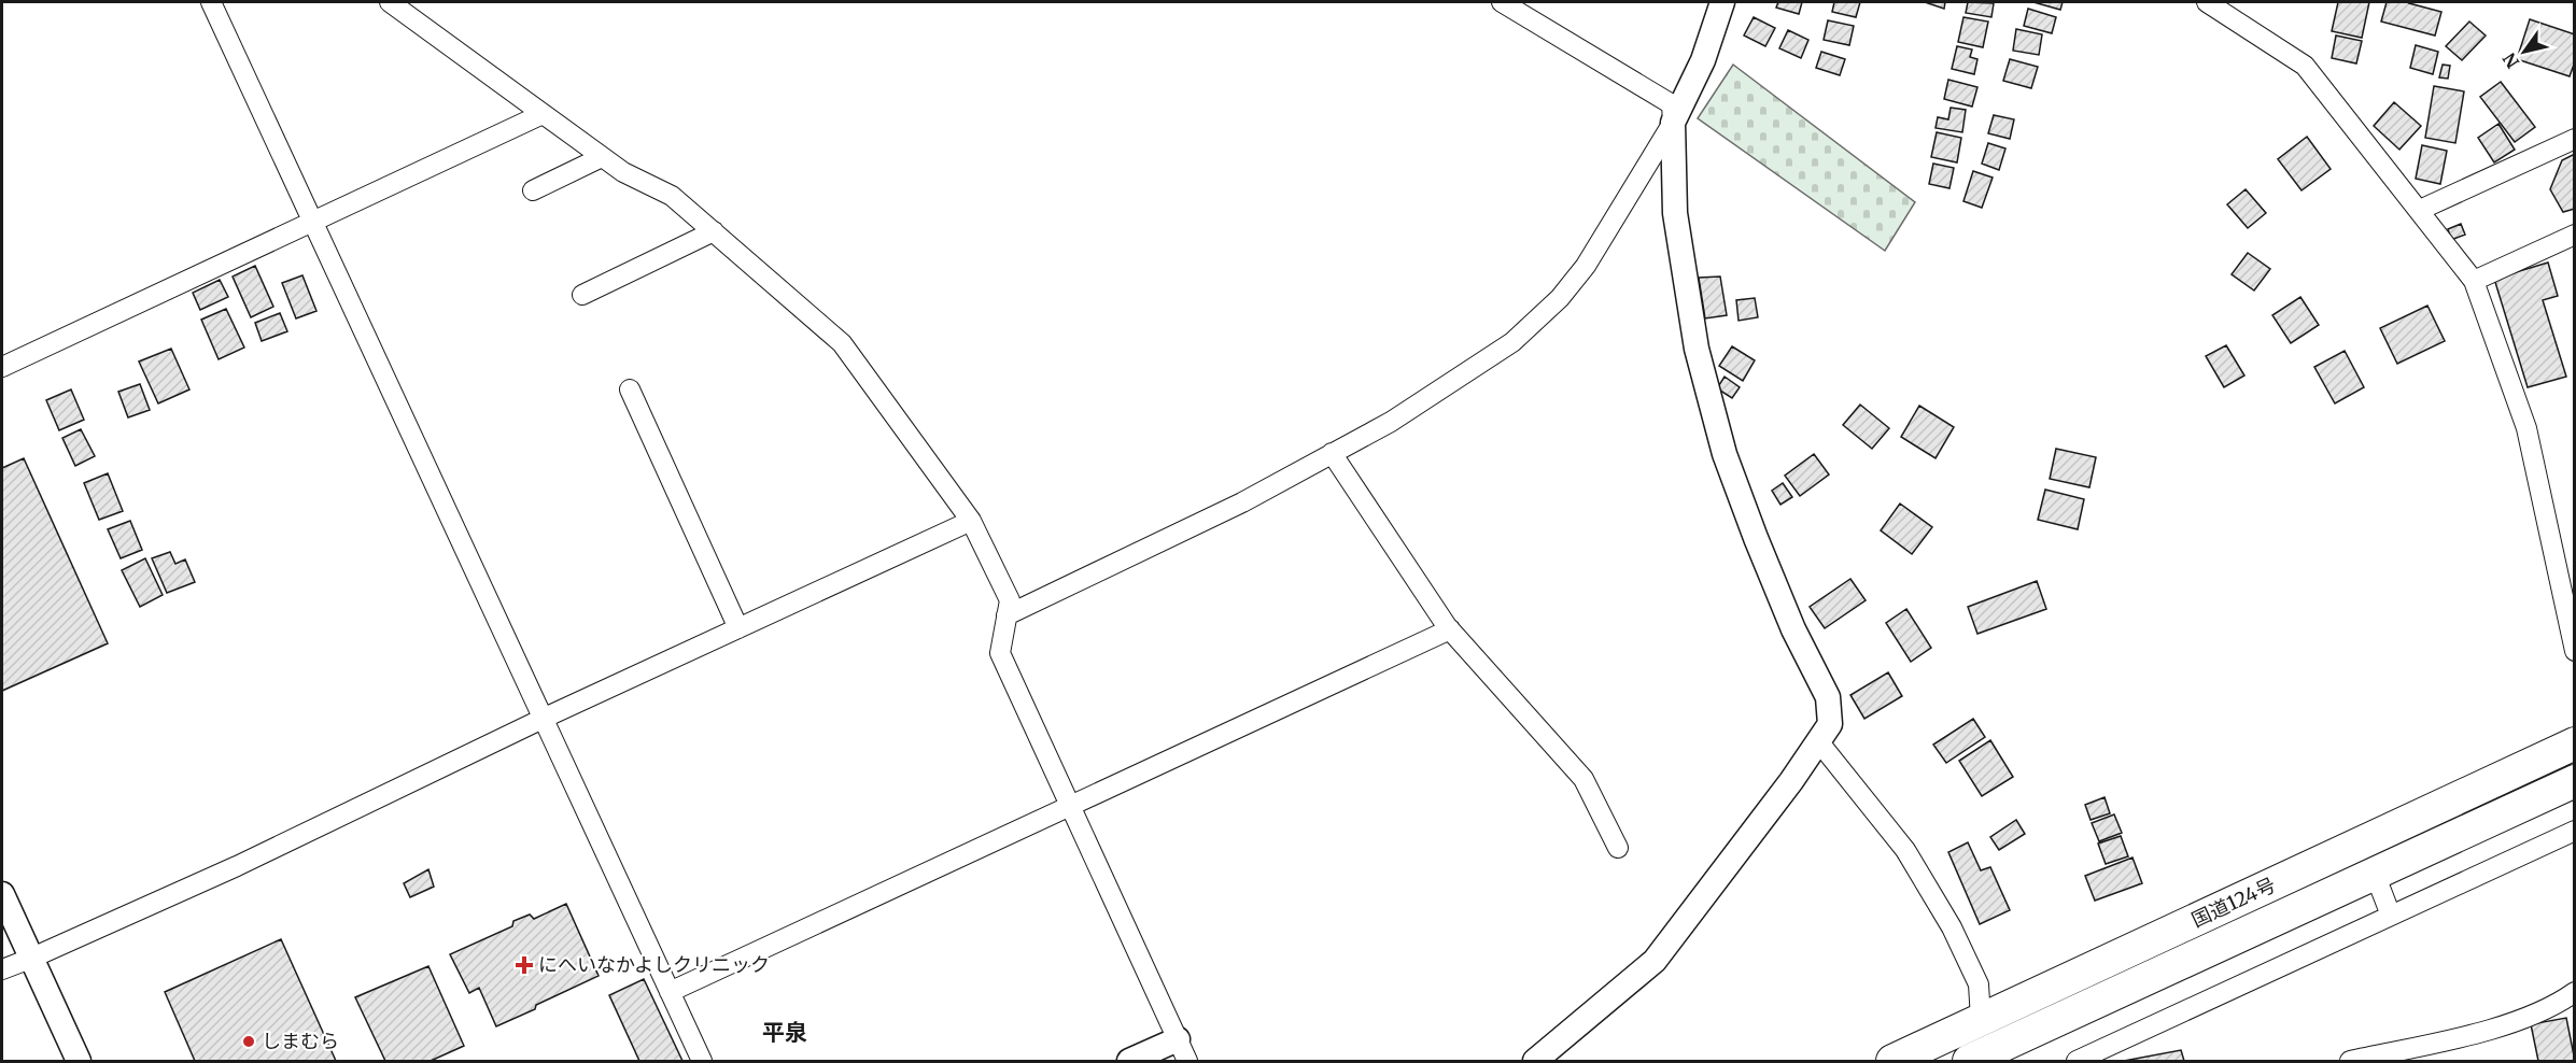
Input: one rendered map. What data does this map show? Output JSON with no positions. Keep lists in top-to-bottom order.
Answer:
{
  "streets": {
    "highway": ["国道124号"]
  },
  "districts": ["平泉"],
  "places": {
    "health": ["にへいなかよしクリニック"],
    "other": ["しまむら"]
  },
  "north": "bottom left"
}
